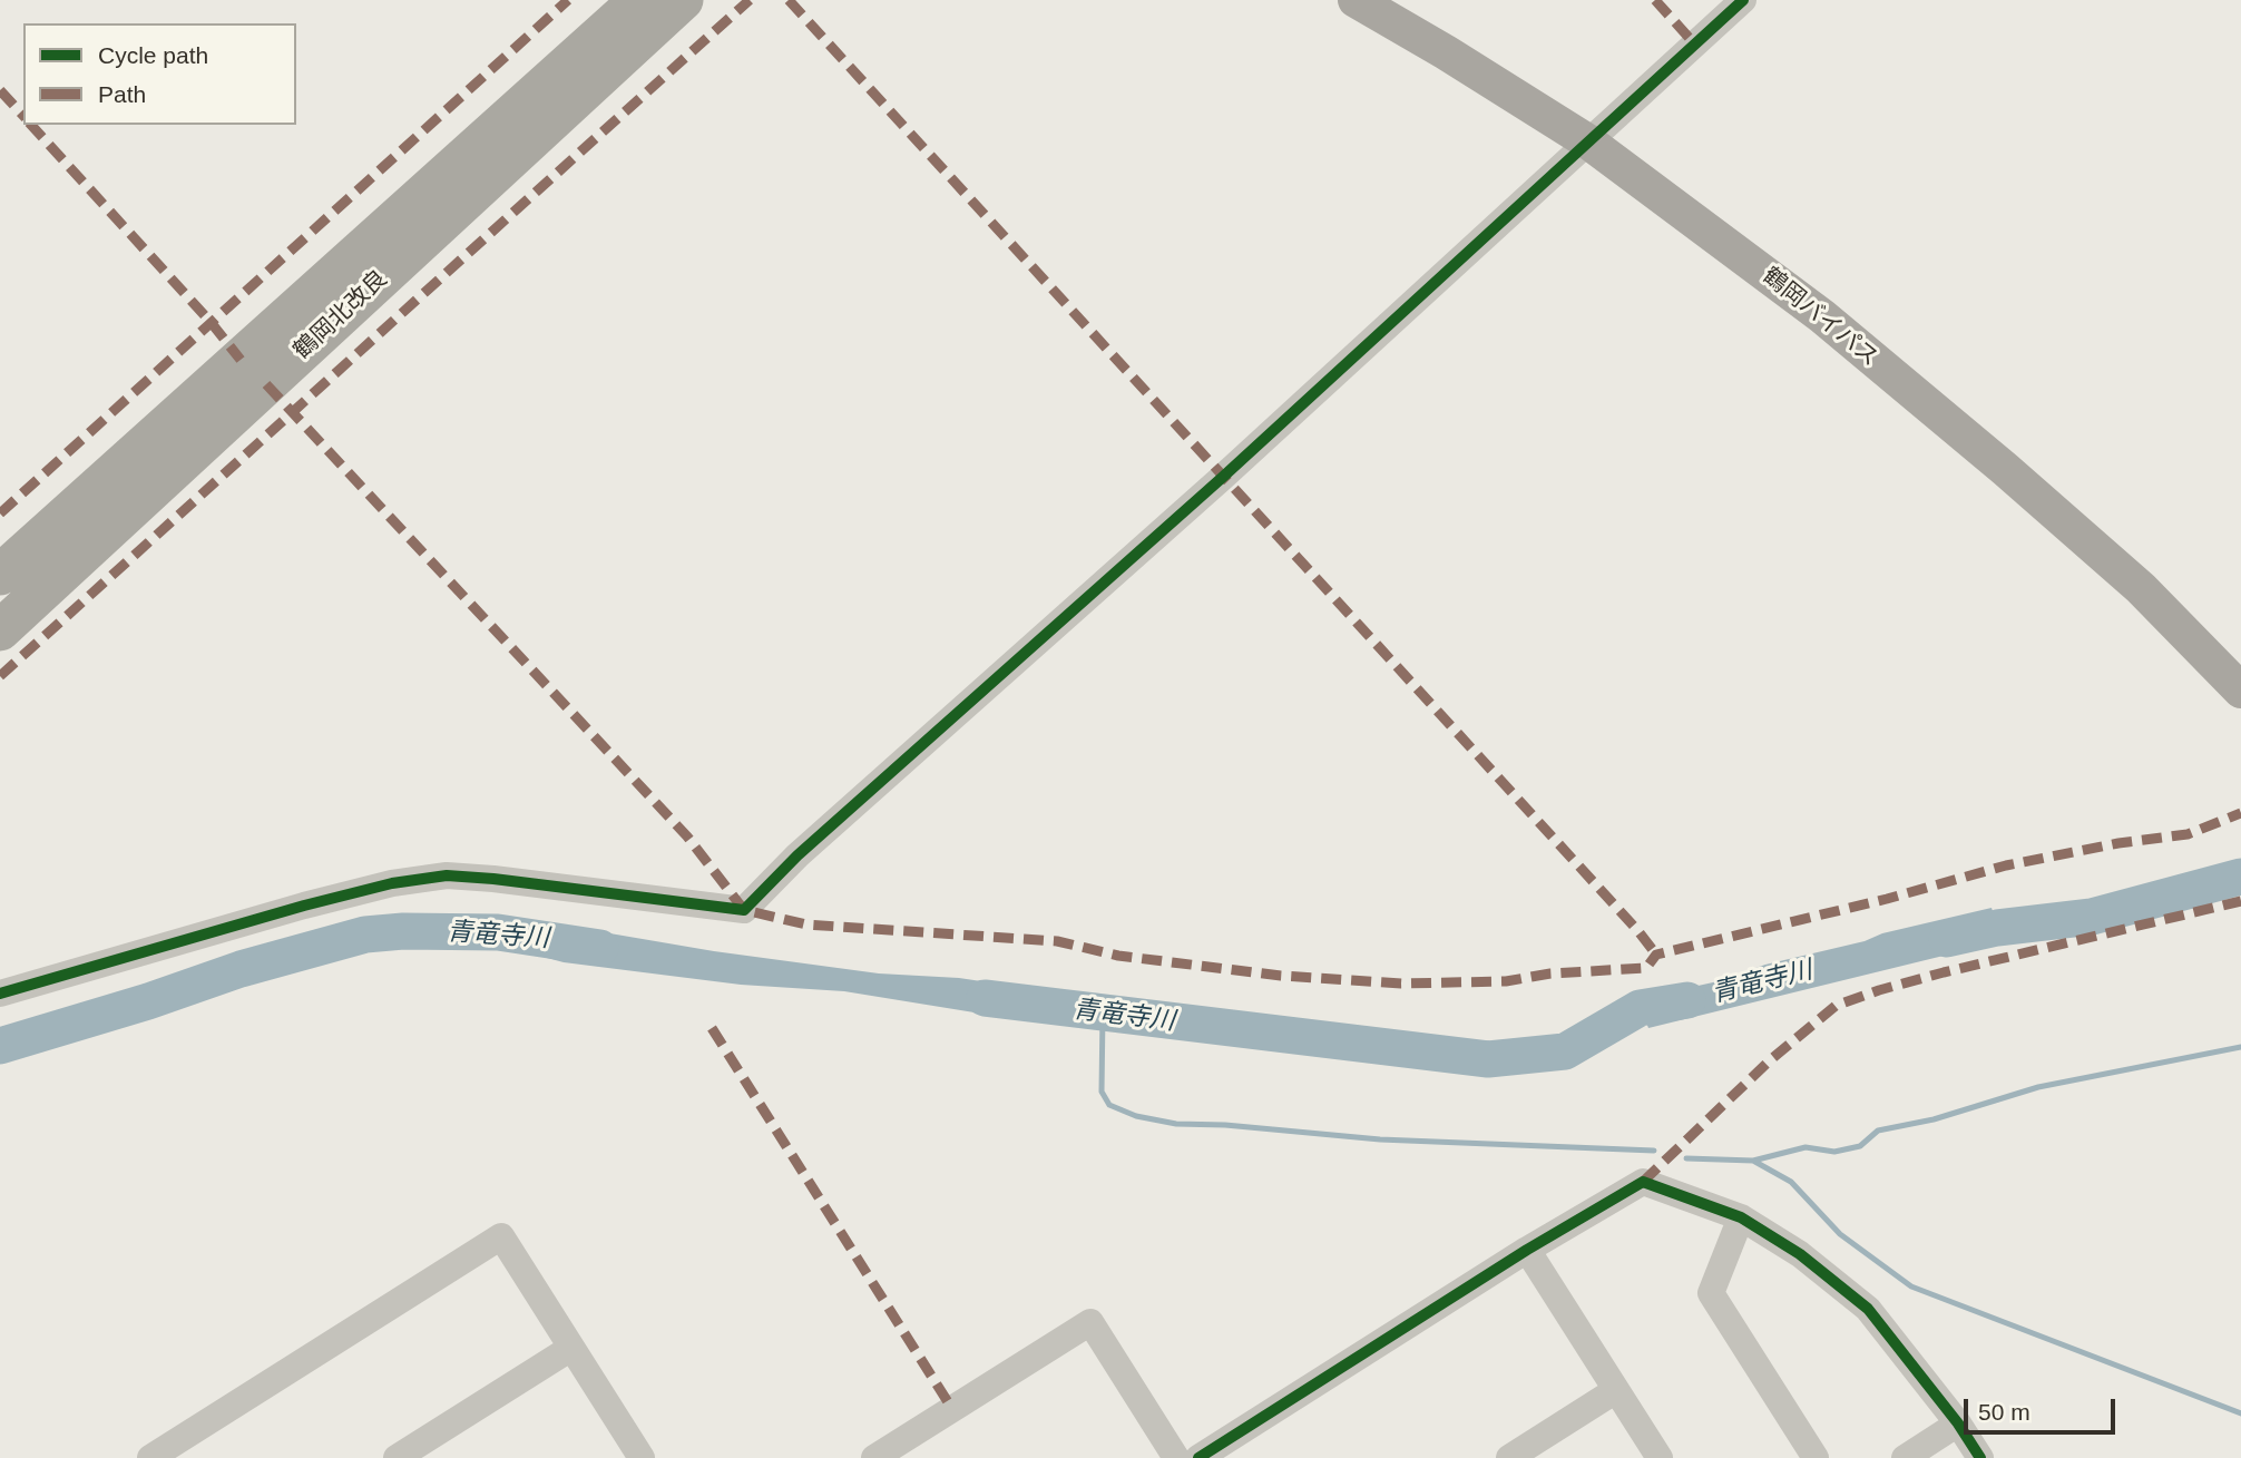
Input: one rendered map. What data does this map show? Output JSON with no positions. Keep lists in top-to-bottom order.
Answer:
{
  "streets": {
    "highway": ["鶴岡北改良"],
    "main road": ["鶴岡バイパス"]
  },
  "water": ["青竜寺川"],
  "legend": ["Cycle path", "Path"],
  "scale_bar": "50 m"
}
